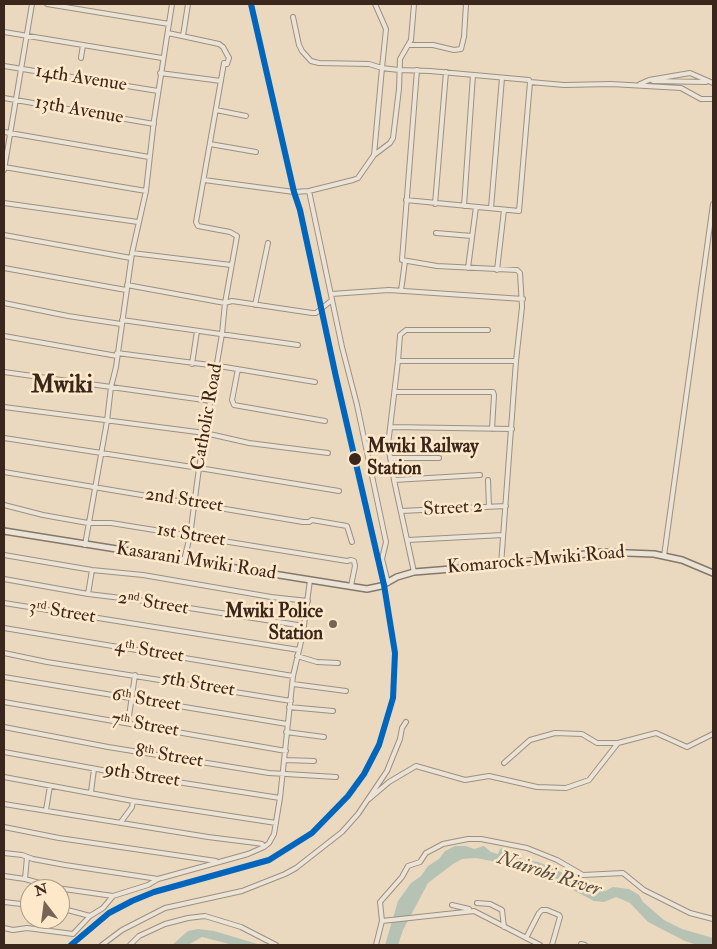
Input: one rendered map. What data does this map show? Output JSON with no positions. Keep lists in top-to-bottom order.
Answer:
{
  "streets": {
    "main road": ["Komarock-Mwiki Road", "Kasarani Mwiki Road"],
    "street": [
      "14th Avenue",
      "13th Avenue",
      "Catholic Road",
      "2nd Street",
      "Street 2",
      "1st Street",
      "2ⁿᵈ Street",
      "3ʳᵈ Street",
      "4ᵗʰ Street",
      "5th Street",
      "6ᵗʰ Street",
      "7ᵗʰ Street",
      "8ᵗʰ Street",
      "9th Street"
    ]
  },
  "crossings": [
    ["Catholic Road", "2nd Street"],
    ["Catholic Road", "1st Street"],
    ["Catholic Road", "Kasarani Mwiki Road"],
    ["1st Street", "Kasarani Mwiki Road"],
    ["Komarock-Mwiki Road", "Kasarani Mwiki Road"]
  ],
  "districts": ["Mwiki"],
  "water": ["Nairobi River"],
  "places": ["Mwiki Railway Station", "Mwiki Police Station"],
  "north": "top"
}
